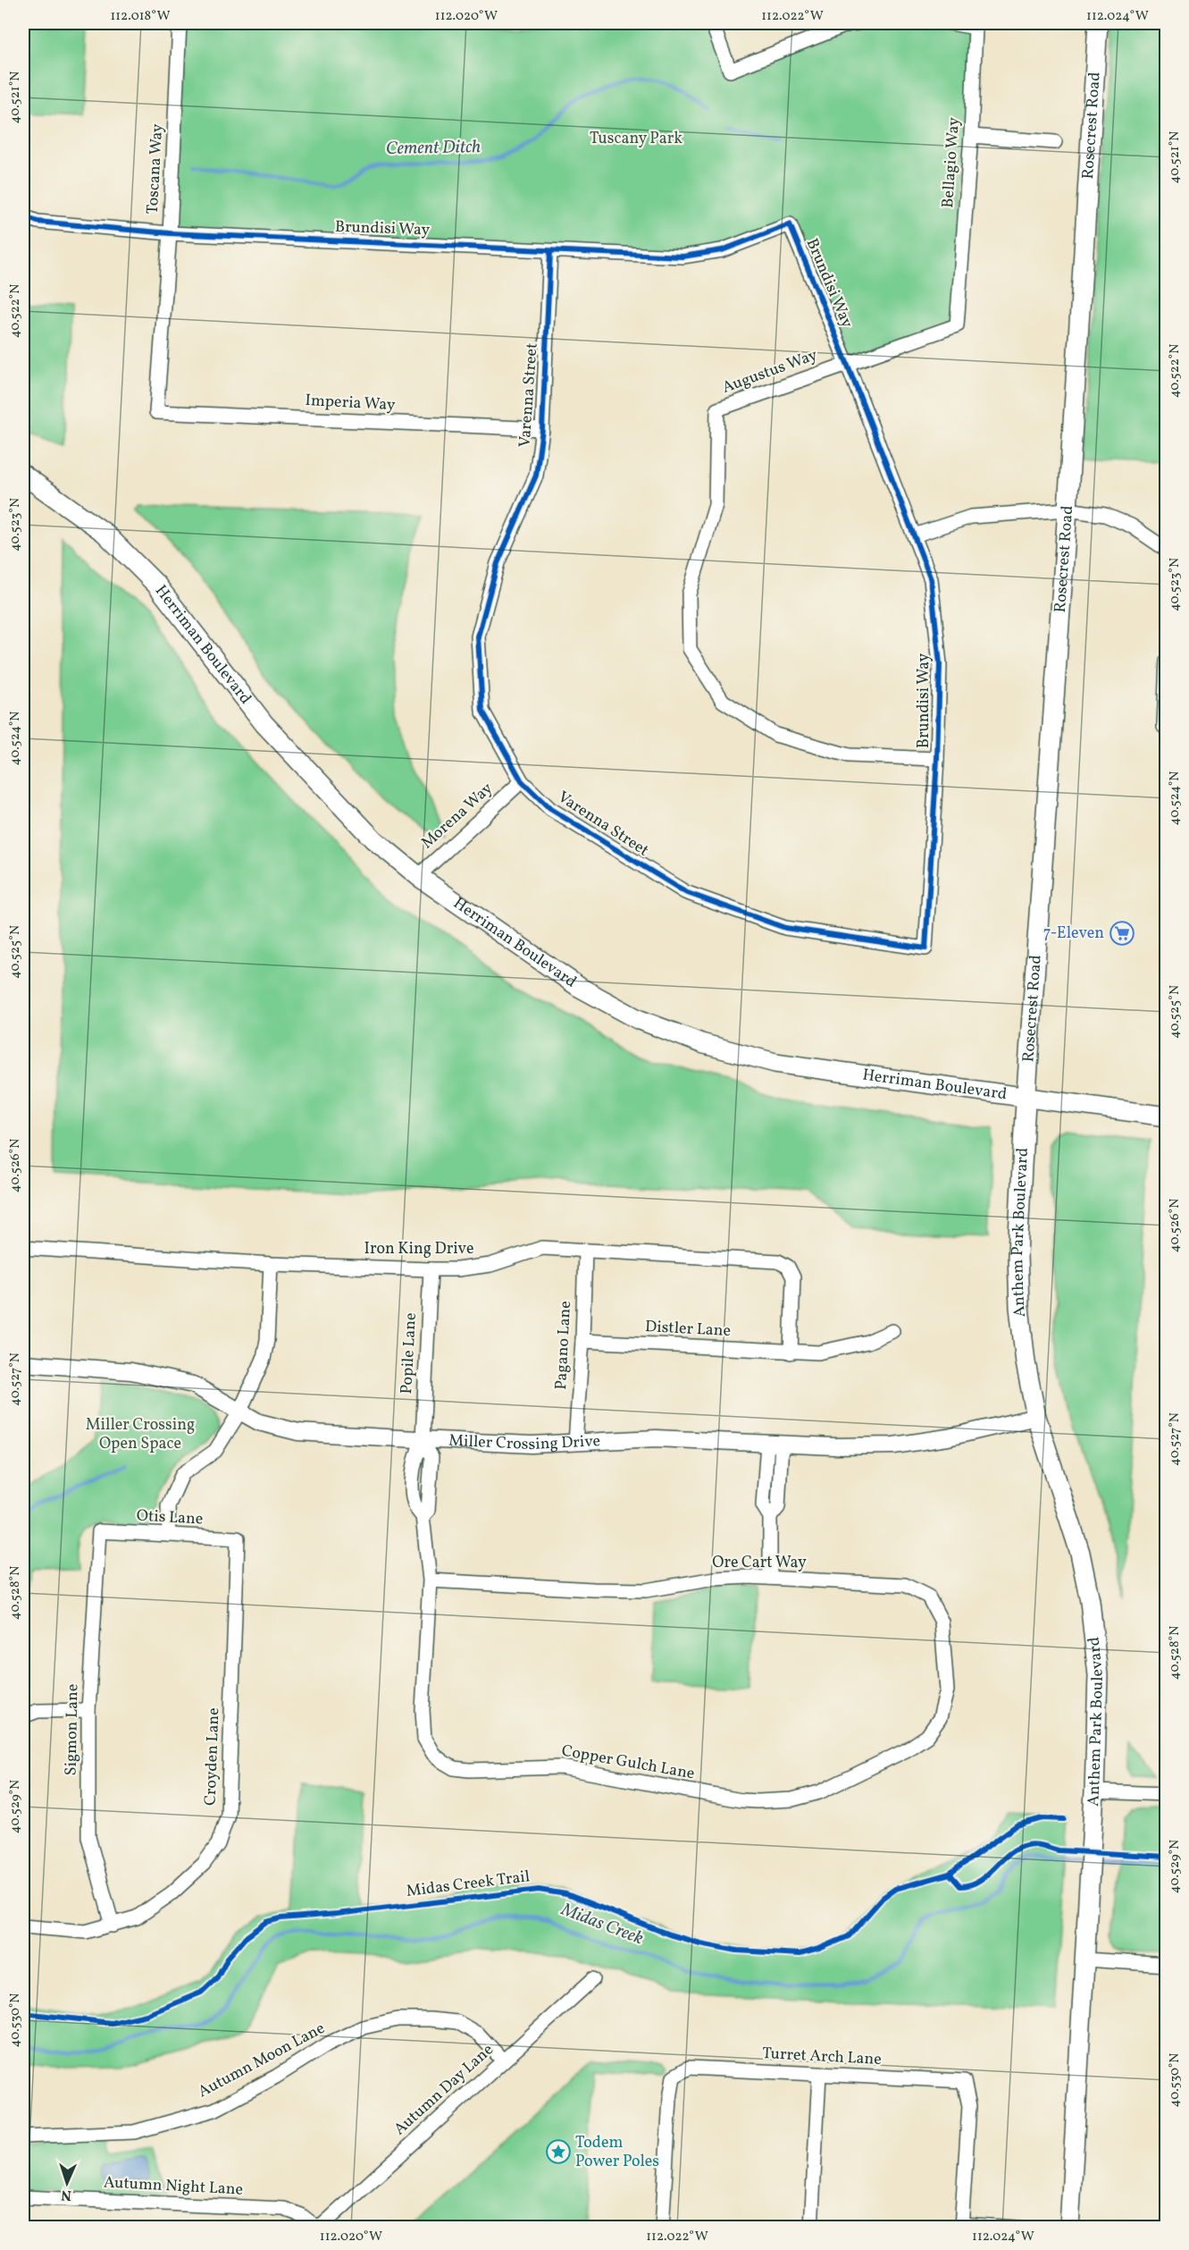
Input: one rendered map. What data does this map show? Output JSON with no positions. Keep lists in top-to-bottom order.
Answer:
{
  "streets": {
    "main road": ["Rosecrest Road", "Herriman Boulevard", "Anthem Park Boulevard"],
    "street": [
      "Bellagio Way",
      "Toscana Way",
      "Brundisi Way",
      "Augustus Way",
      "Varenna Street",
      "Imperia Way",
      "Morena Way",
      "Iron King Drive",
      "Distler Lane",
      "Pagano Lane",
      "Popile Lane",
      "Miller Crossing Drive",
      "Otis Lane",
      "Ore Cart Way",
      "Sigmon Lane",
      "Croyden Lane",
      "Copper Gulch Lane",
      "Turret Arch Lane",
      "Autumn Moon Lane",
      "Autumn Day Lane",
      "Autumn Night Lane"
    ],
    "cycle path": ["Midas Creek Trail"]
  },
  "crossings": [
    ["Rosecrest Road", "Herriman Boulevard"],
    ["Rosecrest Road", "Anthem Park Boulevard"],
    ["Bellagio Way", "Augustus Way"],
    ["Toscana Way", "Brundisi Way"],
    ["Toscana Way", "Imperia Way"],
    ["Brundisi Way", "Augustus Way"],
    ["Brundisi Way", "Varenna Street"],
    ["Varenna Street", "Imperia Way"],
    ["Varenna Street", "Morena Way"],
    ["Herriman Boulevard", "Morena Way"],
    ["Herriman Boulevard", "Anthem Park Boulevard"],
    ["Anthem Park Boulevard", "Miller Crossing Drive"],
    ["Iron King Drive", "Distler Lane"],
    ["Iron King Drive", "Pagano Lane"],
    ["Iron King Drive", "Popile Lane"],
    ["Distler Lane", "Pagano Lane"],
    ["Pagano Lane", "Miller Crossing Drive"],
    ["Popile Lane", "Miller Crossing Drive"],
    ["Popile Lane", "Copper Gulch Lane"],
    ["Miller Crossing Drive", "Copper Gulch Lane"],
    ["Otis Lane", "Sigmon Lane"],
    ["Otis Lane", "Croyden Lane"],
    ["Ore Cart Way", "Copper Gulch Lane"],
    ["Sigmon Lane", "Croyden Lane"],
    ["Autumn Moon Lane", "Autumn Day Lane"],
    ["Autumn Day Lane", "Autumn Night Lane"]
  ],
  "water": ["Cement Ditch", "Midas Creek"],
  "parks": ["Tuscany Park", "Miller Crossing Open Space"],
  "places": {
    "supermarket": ["7-Eleven"],
    "place": ["Todem Power Poles"]
  },
  "north": "bottom",
  "coordinates": [
    "112.018°W",
    "112.020°W",
    "112.022°W",
    "112.024°W",
    "40.521°N",
    "40.522°N",
    "40.523°N",
    "40.524°N",
    "40.525°N",
    "40.526°N",
    "40.527°N",
    "40.528°N",
    "40.529°N",
    "40.530°N"
  ]
}
